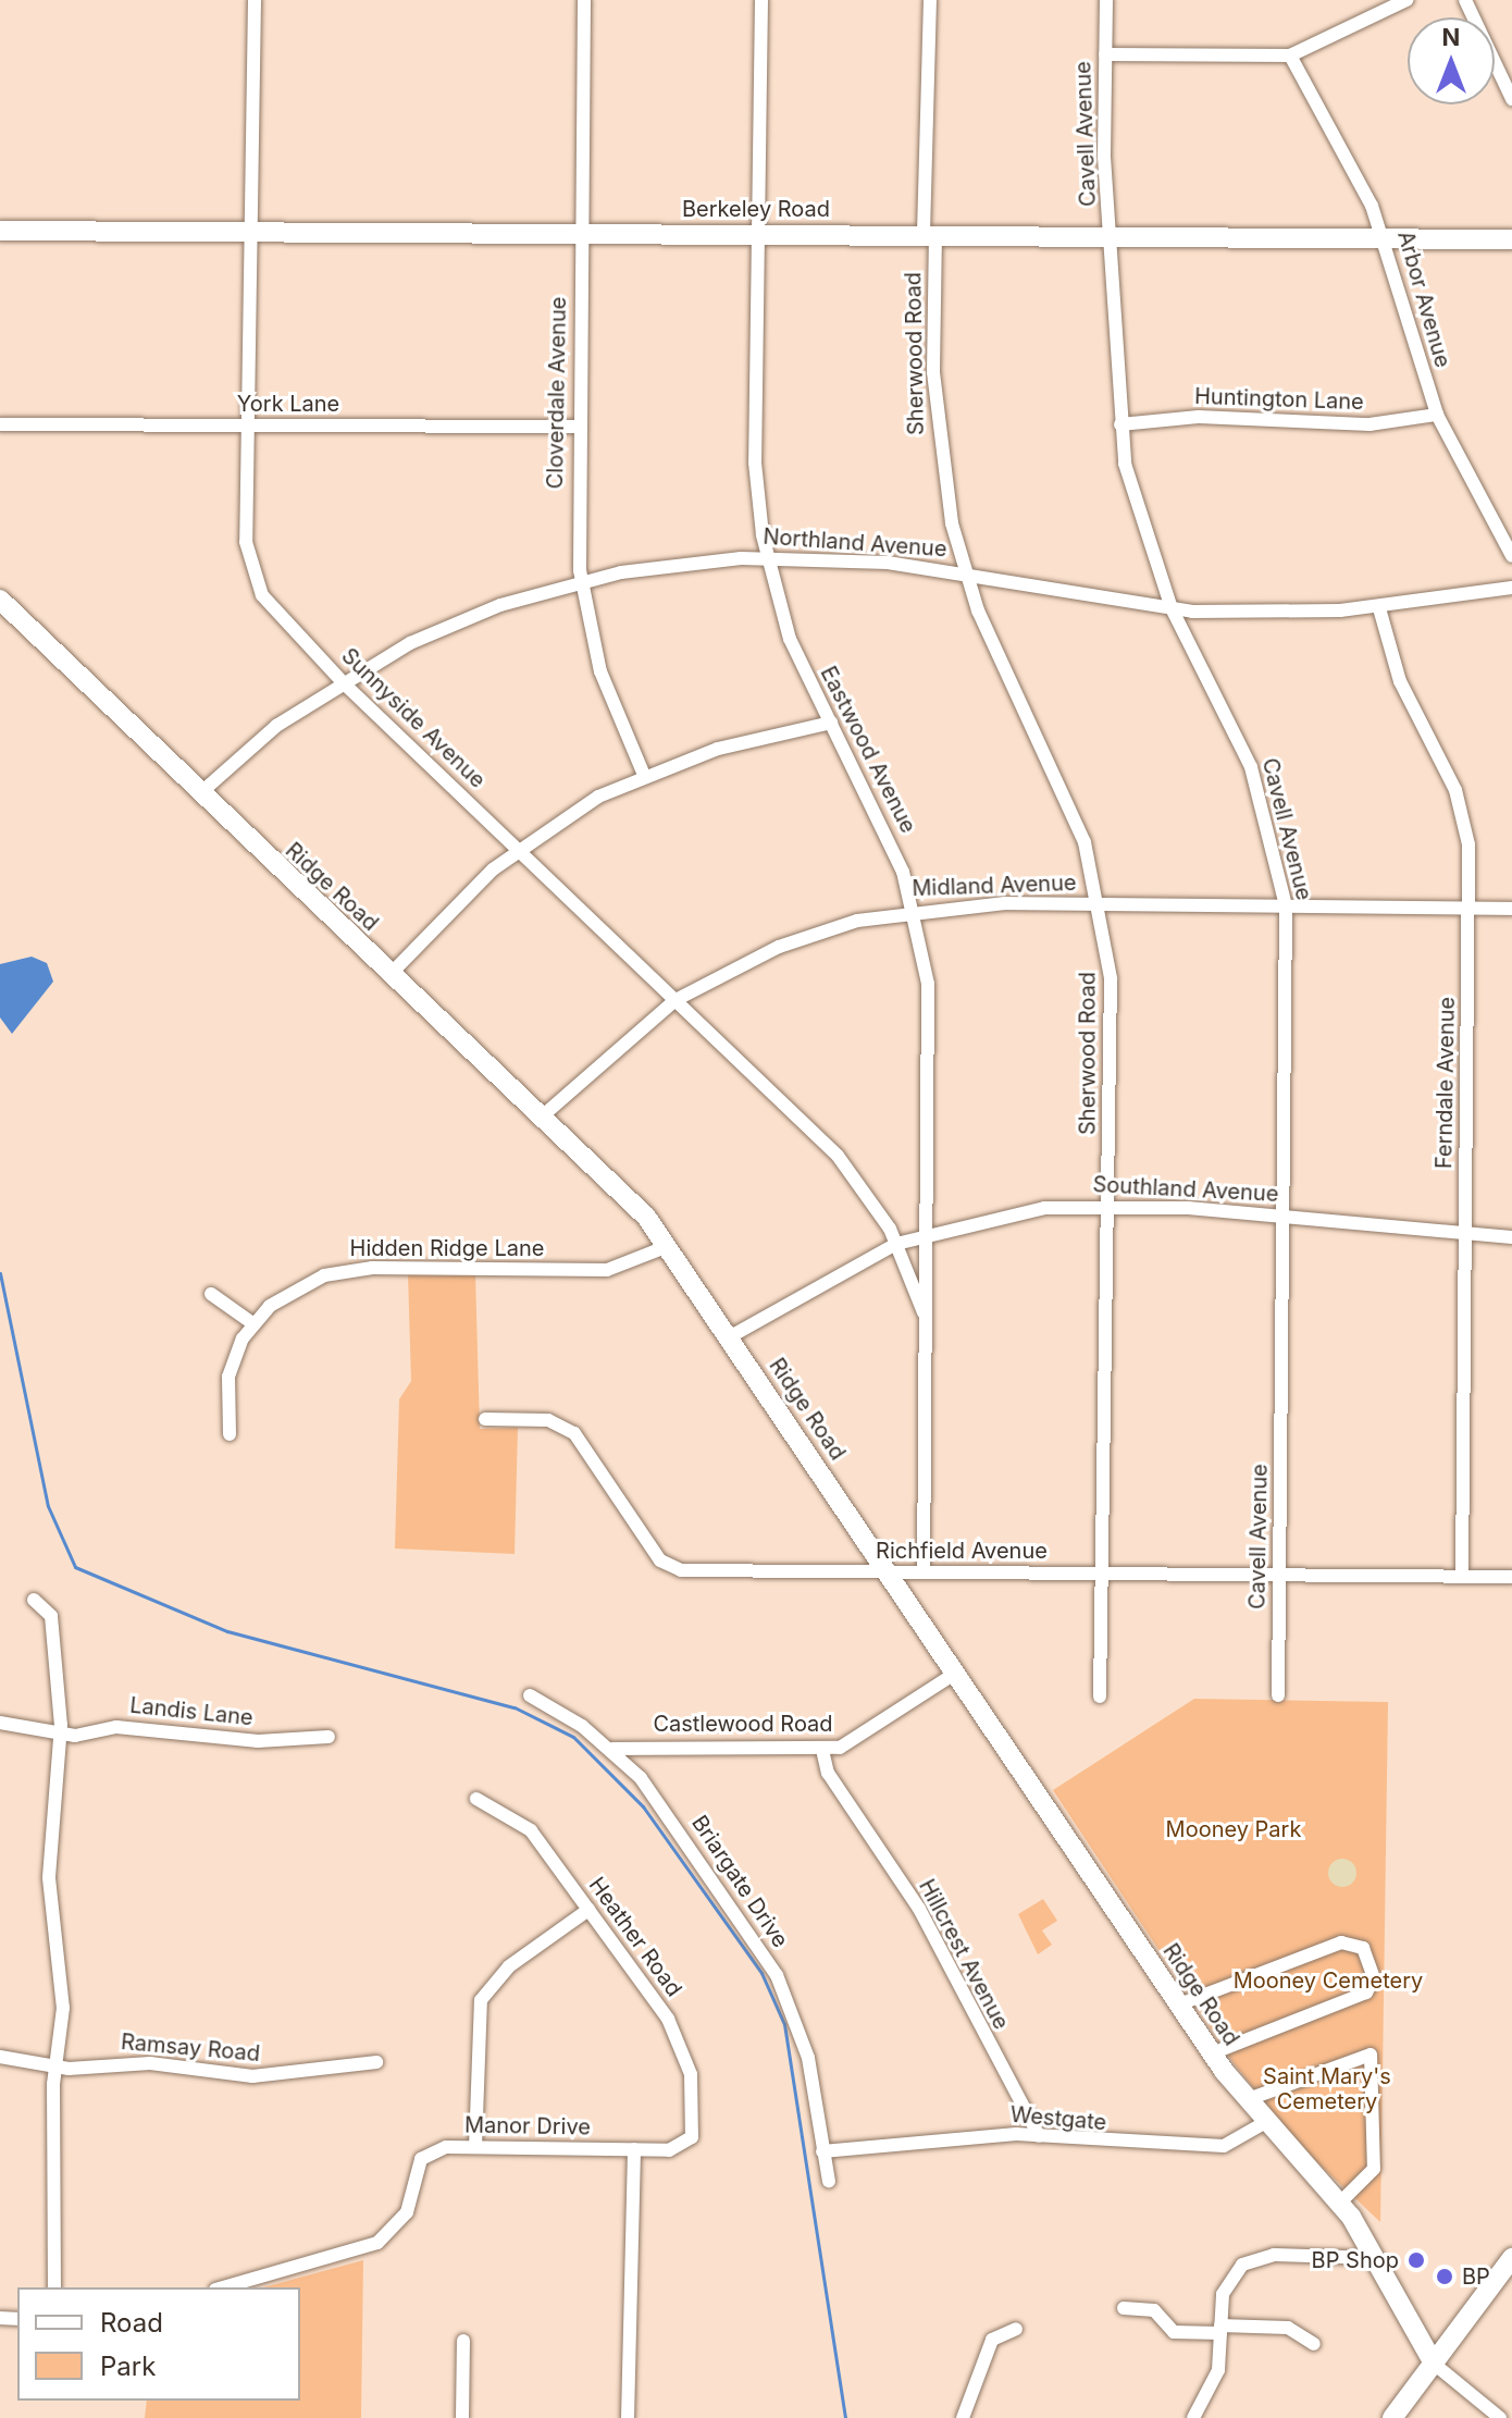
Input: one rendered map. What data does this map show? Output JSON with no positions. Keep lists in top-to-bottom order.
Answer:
{
  "streets": {
    "street": [
      "Cavell Avenue",
      "Berkeley Road",
      "Arbor Avenue",
      "Sherwood Road",
      "Cloverdale Avenue",
      "Huntington Lane",
      "York Lane",
      "Northland Avenue",
      "Sunnyside Avenue",
      "Eastwood Avenue",
      "Midland Avenue",
      "Ridge Road",
      "Ferndale Avenue",
      "Southland Avenue",
      "Hidden Ridge Lane",
      "Richfield Avenue",
      "Landis Lane",
      "Castlewood Road",
      "Briargate Drive",
      "Heather Road",
      "Hillcrest Avenue",
      "Ramsay Road",
      "Westgate",
      "Manor Drive"
    ]
  },
  "crossings": [
    ["Cavell Avenue", "Berkeley Road"],
    ["Cavell Avenue", "Huntington Lane"],
    ["Cavell Avenue", "Northland Avenue"],
    ["Cavell Avenue", "Midland Avenue"],
    ["Cavell Avenue", "Southland Avenue"],
    ["Cavell Avenue", "Richfield Avenue"],
    ["Berkeley Road", "Arbor Avenue"],
    ["Berkeley Road", "Sherwood Road"],
    ["Berkeley Road", "Cloverdale Avenue"],
    ["Berkeley Road", "Sunnyside Avenue"],
    ["Berkeley Road", "Eastwood Avenue"],
    ["Arbor Avenue", "Huntington Lane"],
    ["Sherwood Road", "Northland Avenue"],
    ["Sherwood Road", "Midland Avenue"],
    ["Sherwood Road", "Southland Avenue"],
    ["Sherwood Road", "Richfield Avenue"],
    ["Cloverdale Avenue", "York Lane"],
    ["Cloverdale Avenue", "Northland Avenue"],
    ["York Lane", "Sunnyside Avenue"],
    ["Northland Avenue", "Sunnyside Avenue"],
    ["Northland Avenue", "Eastwood Avenue"],
    ["Northland Avenue", "Ridge Road"],
    ["Northland Avenue", "Ferndale Avenue"],
    ["Sunnyside Avenue", "Eastwood Avenue"],
    ["Sunnyside Avenue", "Midland Avenue"],
    ["Sunnyside Avenue", "Southland Avenue"],
    ["Eastwood Avenue", "Midland Avenue"],
    ["Eastwood Avenue", "Southland Avenue"],
    ["Eastwood Avenue", "Richfield Avenue"],
    ["Midland Avenue", "Ridge Road"],
    ["Midland Avenue", "Ferndale Avenue"],
    ["Ridge Road", "Southland Avenue"],
    ["Ridge Road", "Hidden Ridge Lane"],
    ["Ridge Road", "Richfield Avenue"],
    ["Ridge Road", "Castlewood Road"],
    ["Ridge Road", "Westgate"],
    ["Ferndale Avenue", "Southland Avenue"],
    ["Ferndale Avenue", "Richfield Avenue"],
    ["Castlewood Road", "Briargate Drive"],
    ["Castlewood Road", "Hillcrest Avenue"],
    ["Briargate Drive", "Westgate"],
    ["Heather Road", "Manor Drive"],
    ["Hillcrest Avenue", "Westgate"]
  ],
  "parks": ["Mooney Park", "Mooney Cemetery", "Saint Mary's Cemetery"],
  "places": ["BP Shop", "BP"],
  "legend": ["Road", "Park"],
  "north": "top"
}
